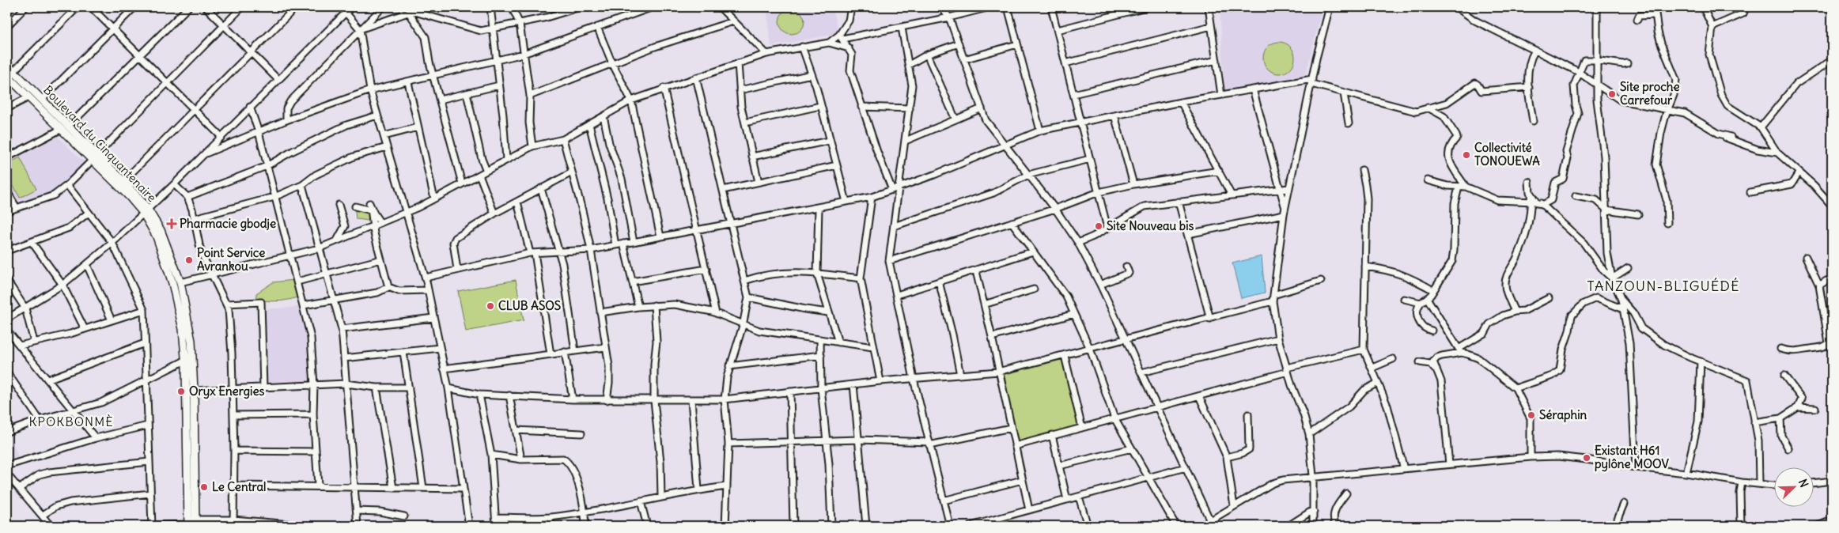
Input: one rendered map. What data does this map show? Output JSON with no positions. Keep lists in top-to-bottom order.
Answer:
{
  "streets": {
    "main road": ["Boulevard du Cinquantenaire"]
  },
  "districts": ["TANZOUN-BLIGUÉDÉ", "KPOKBONMÈ"],
  "places": {
    "other": [
      "Site proche Carrefour",
      "Collectivité TONOUEWA",
      "Site Nouveau bis",
      "Point Service Avrankou",
      "CLUB ASOS",
      "Oryx Energies",
      "Séraphin",
      "Existant H61 pylône MOOV",
      "Le Central"
    ],
    "health": ["Pharmacie gbodje"]
  },
  "north": "top right"
}
